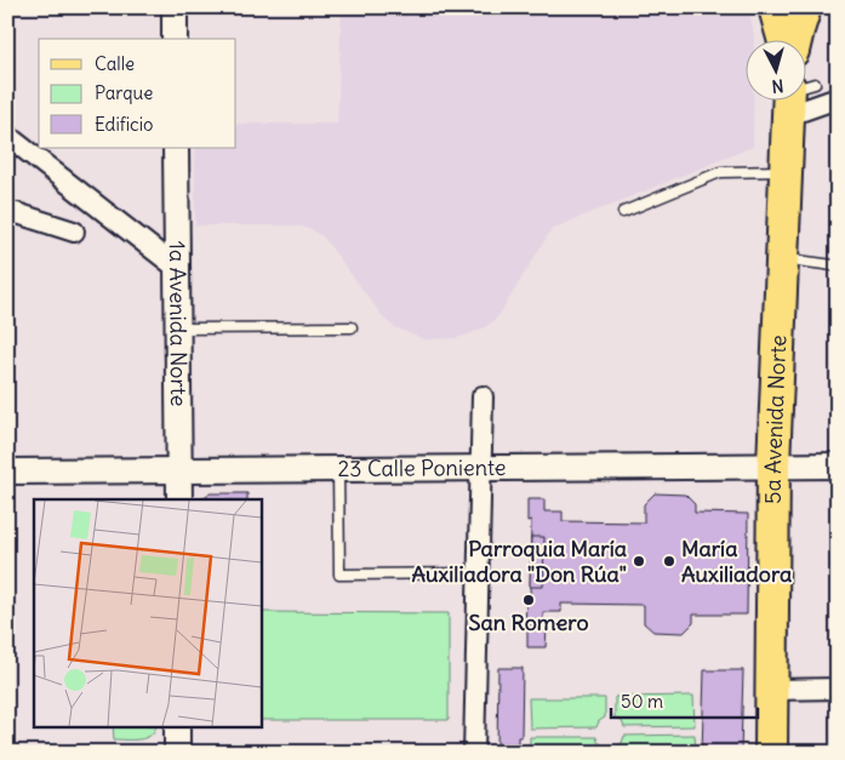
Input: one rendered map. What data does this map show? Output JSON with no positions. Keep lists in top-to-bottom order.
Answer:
{
  "streets": {
    "main road": ["5a Avenida Norte"],
    "street": ["1a Avenida Norte", "23 Calle Poniente"]
  },
  "crossings": [
    ["1a Avenida Norte", "23 Calle Poniente"],
    ["5a Avenida Norte", "23 Calle Poniente"]
  ],
  "places": ["Parroquia María Auxiliadora \"Don Rúa\"", "María Auxiliadora", "San Romero"],
  "legend": ["Calle", "Parque", "Edificio"],
  "scale_bar": "50 m",
  "north": "bottom"
}
